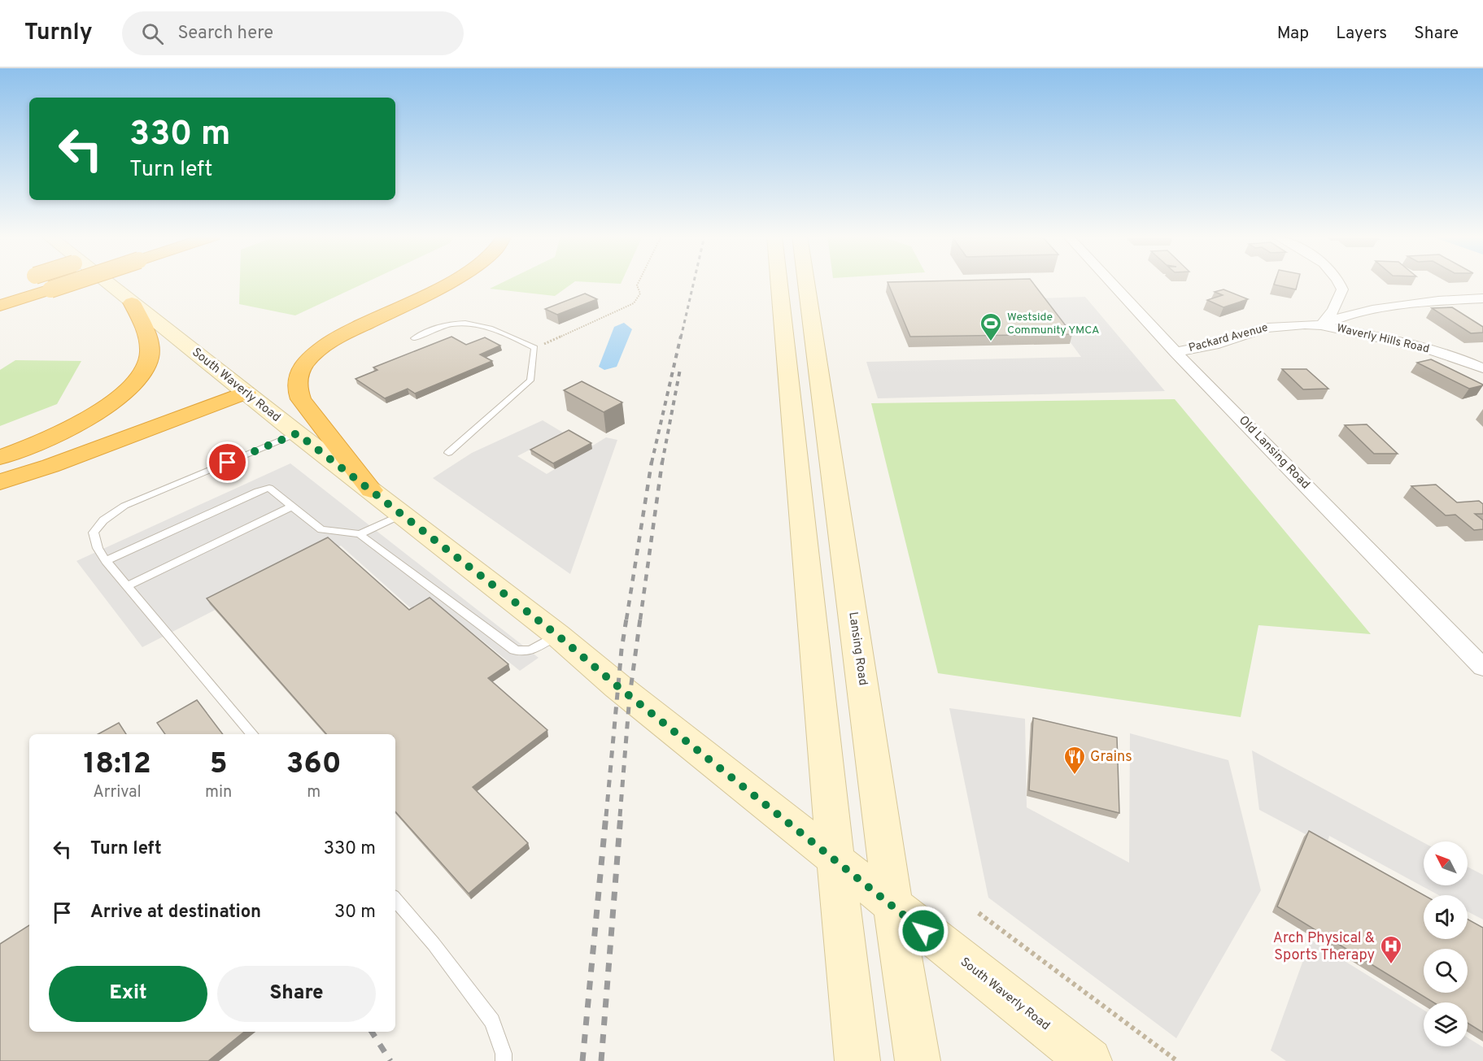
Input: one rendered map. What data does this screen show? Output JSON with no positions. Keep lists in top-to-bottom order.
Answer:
{
  "streets": {
    "main road": ["South Waverly Road", "Lansing Road"],
    "street": ["Packard Avenue", "Waverly Hills Road", "Old Lansing Road"]
  },
  "crossings": [
    ["Packard Avenue", "Waverly Hills Road"],
    ["Packard Avenue", "Old Lansing Road"],
    ["South Waverly Road", "Lansing Road"]
  ],
  "places": {
    "sports": ["Westside Community YMCA"],
    "restaurant": ["Grains"],
    "hospital": ["Arch Physical & Sports Therapy"]
  },
  "north": "top left",
  "page": {
    "header": "Turnly",
    "search": "Search here",
    "nav": ["Map", "Layers", "Share"],
    "turn": ["330 m", "Turn left"],
    "eta": [
      "18:12",
      "Arrival",
      "5",
      "min",
      "360",
      "m"
    ],
    "list": [
      {
        "name": "Turn left",
        "value": "330 m"
      },
      {
        "name": "Arrive at destination",
        "value": "30 m"
      }
    ],
    "buttons": ["Exit", "Share"]
  }
}
